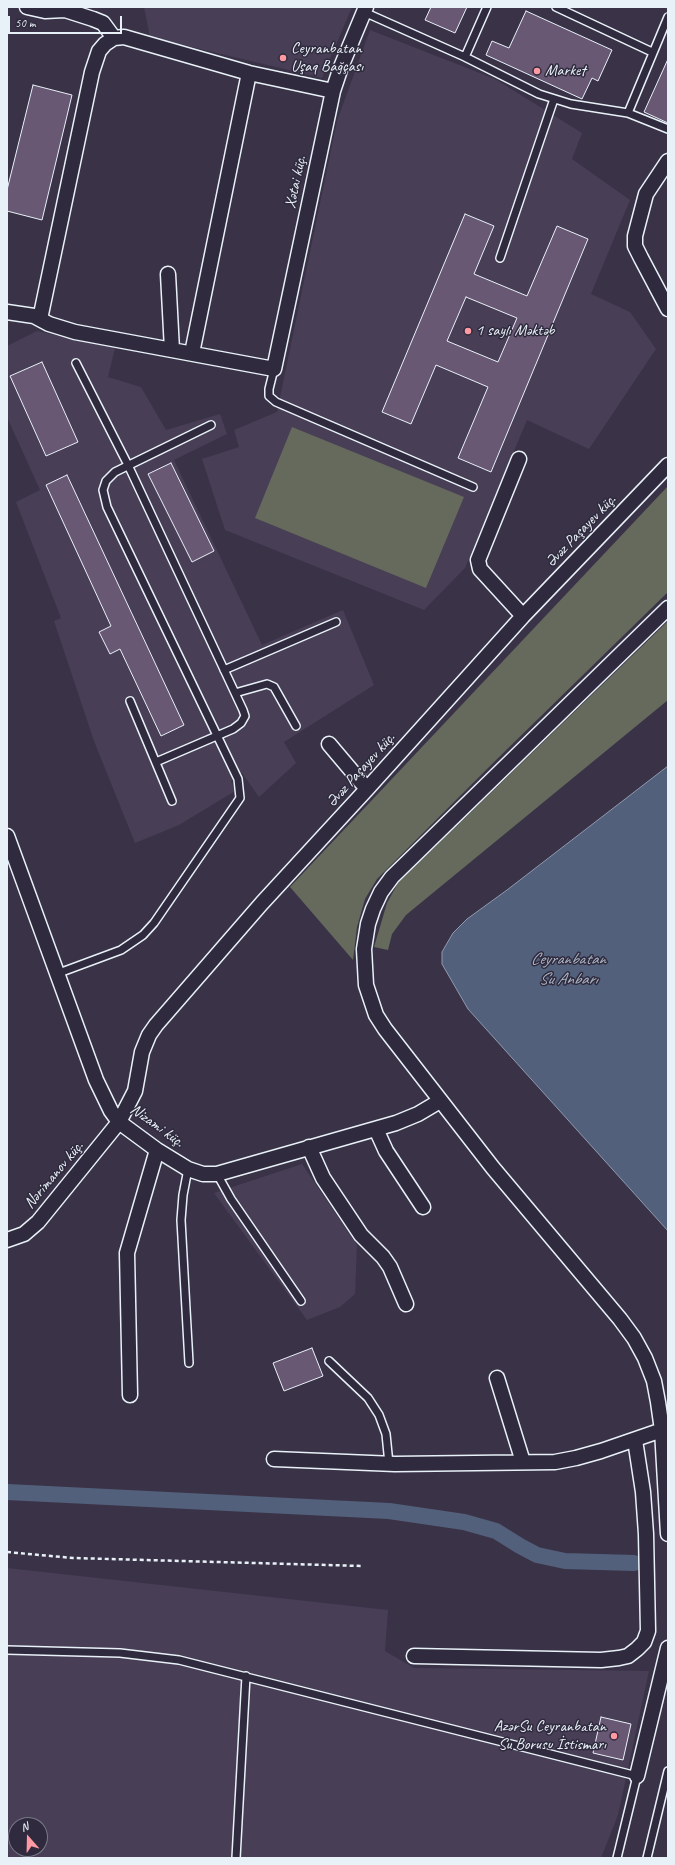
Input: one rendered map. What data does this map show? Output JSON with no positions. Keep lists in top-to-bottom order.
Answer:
{
  "streets": {
    "street": [
      "Xətai küç.",
      "Əvəz Paşayev küç.",
      "Nizami küç.",
      "Nərimanov küç."
    ]
  },
  "crossings": [
    ["Əvəz Paşayev küç.", "Nizami küç."],
    ["Əvəz Paşayev küç.", "Nərimanov küç."],
    ["Nizami küç.", "Nərimanov küç."]
  ],
  "water": ["Ceyranbatan Su Anbarı"],
  "places": [
    "Ceyranbatan Uşaq Bağçası",
    "Market",
    "1 saylı Məktəb",
    "AzərSu Ceyranbatan Su Borusu İstismarı"
  ],
  "scale_bar": "50 m",
  "north": "top"
}
